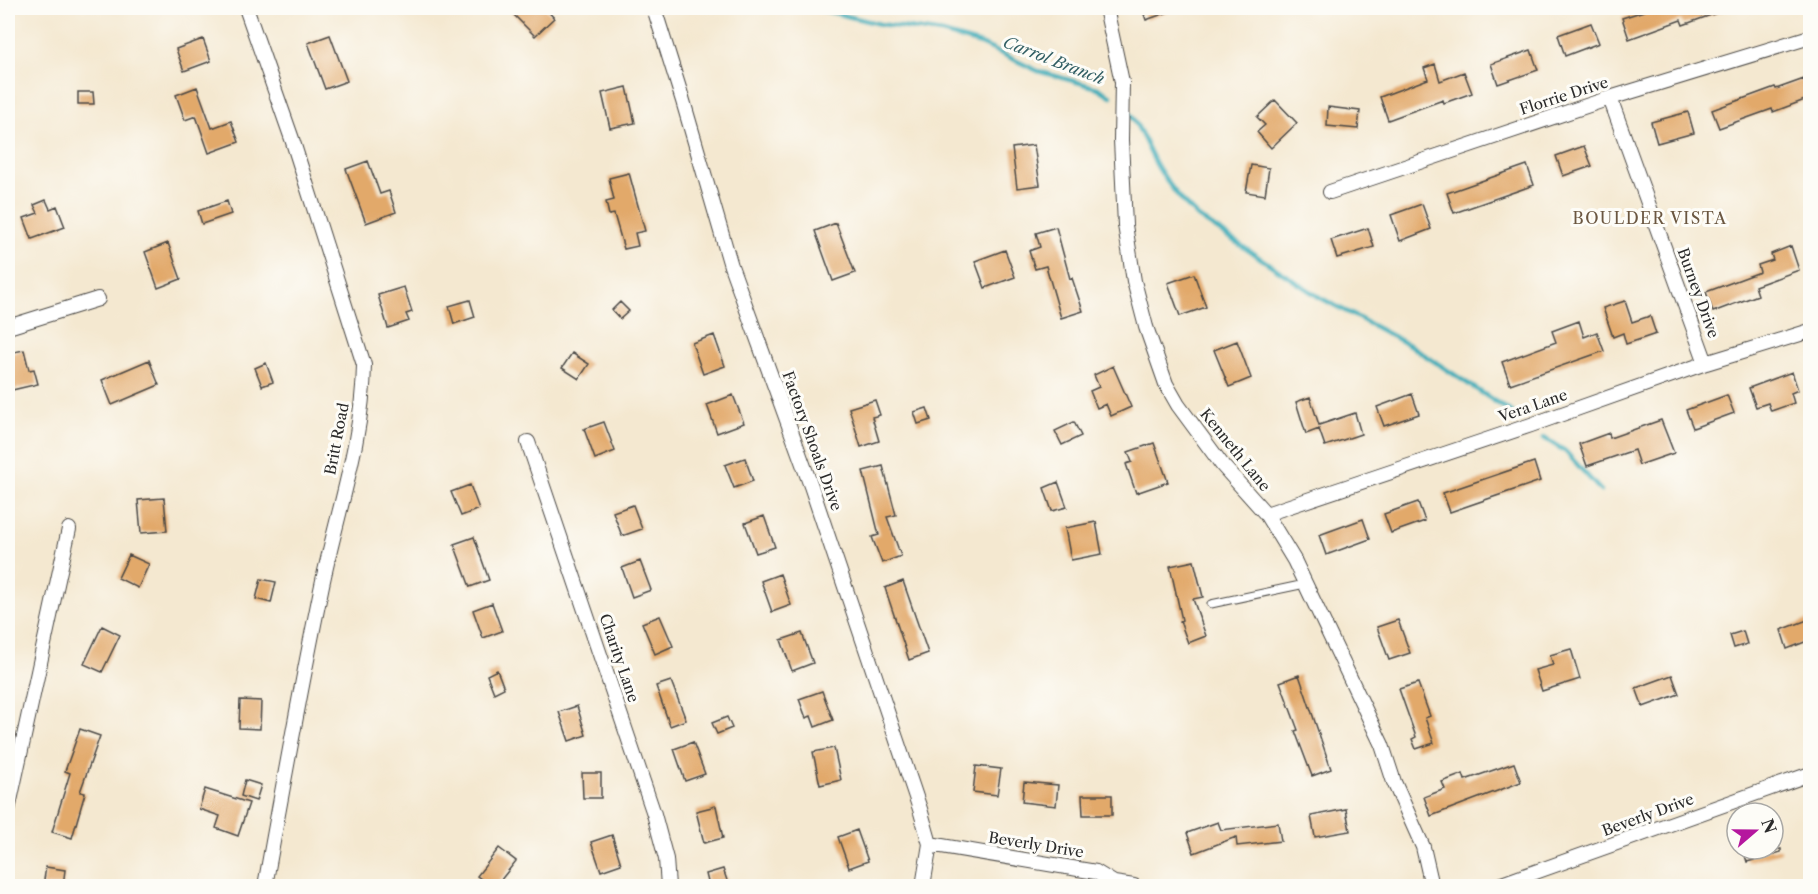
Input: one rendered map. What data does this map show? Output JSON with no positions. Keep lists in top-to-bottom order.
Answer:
{
  "streets": {
    "street": [
      "Florrie Drive",
      "Burney Drive",
      "Vera Lane",
      "Britt Road",
      "Factory Shoals Drive",
      "Kenneth Lane",
      "Charity Lane",
      "Beverly Drive"
    ]
  },
  "crossings": [
    ["Florrie Drive", "Burney Drive"],
    ["Burney Drive", "Vera Lane"],
    ["Vera Lane", "Kenneth Lane"],
    ["Factory Shoals Drive", "Beverly Drive"]
  ],
  "districts": ["BOULDER VISTA"],
  "water": ["Carrol Branch"],
  "north": "right"
}
